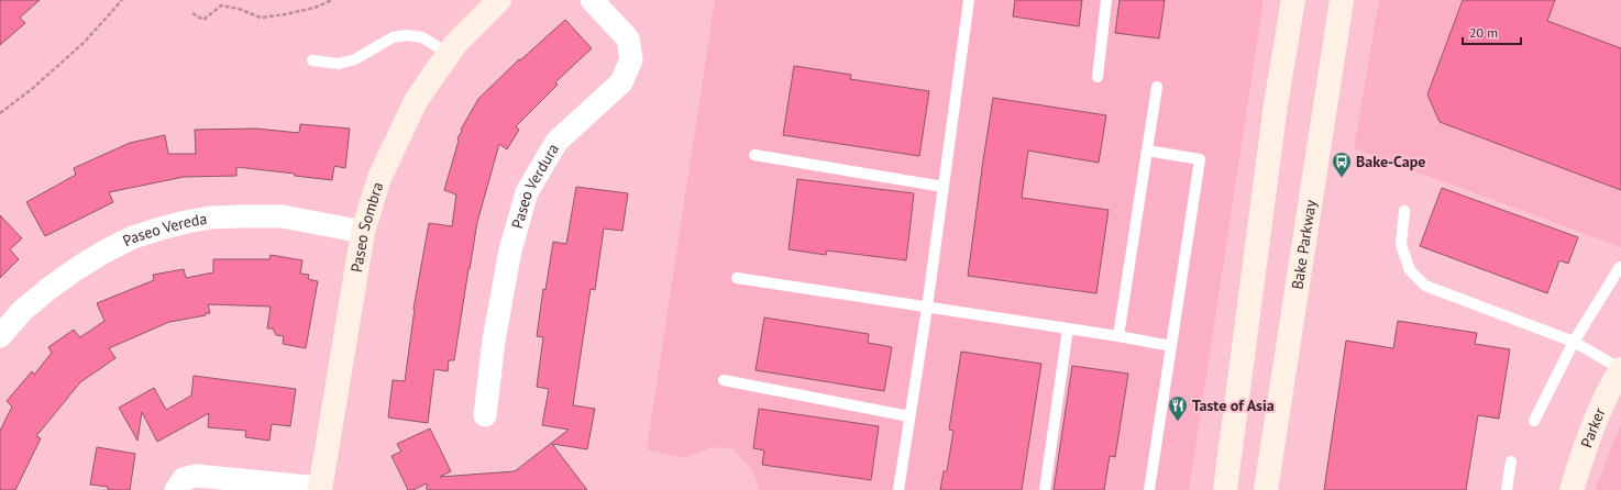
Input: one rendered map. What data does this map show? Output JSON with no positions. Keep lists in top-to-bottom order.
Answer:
{
  "streets": {
    "main road": ["Paseo Sombra", "Bake Parkway", "Parker"],
    "street": ["Paseo Verdura", "Paseo Vereda"]
  },
  "crossings": [
    ["Paseo Sombra", "Paseo Vereda"]
  ],
  "places": {
    "bus stop": ["Bake-Cape"],
    "restaurant": ["Taste of Asia"]
  },
  "scale_bar": "20 m"
}
